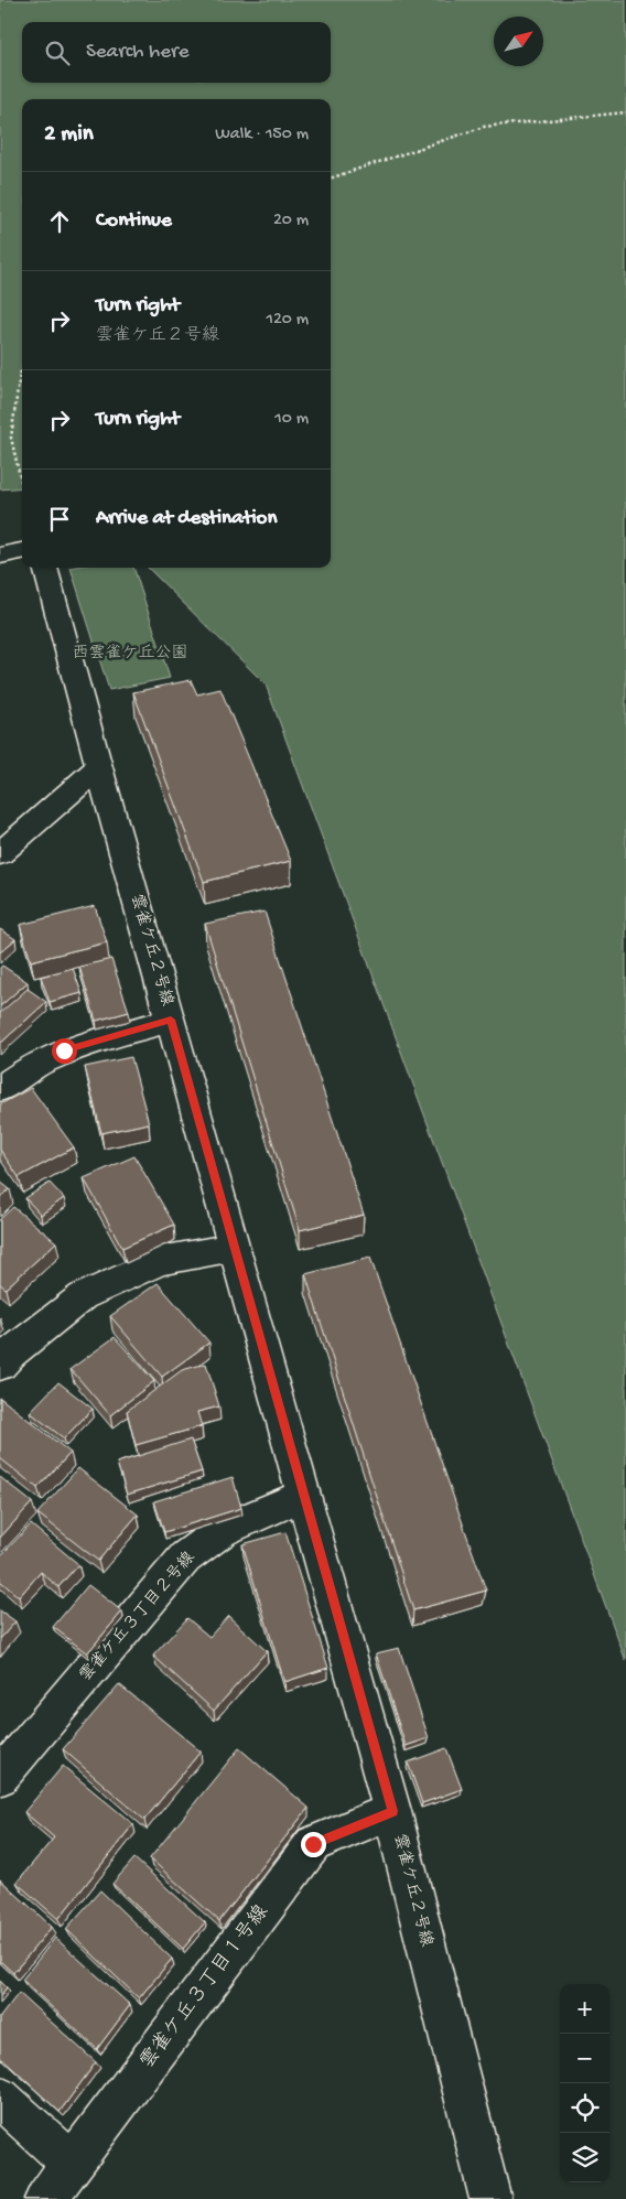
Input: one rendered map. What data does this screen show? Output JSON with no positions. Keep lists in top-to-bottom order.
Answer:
{
  "streets": {
    "street": ["雲雀ケ丘２号線", "雲雀ケ丘３丁目２号線", "雲雀ケ丘３丁目１号線"]
  },
  "crossings": [
    ["雲雀ケ丘２号線", "雲雀ケ丘３丁目２号線"],
    ["雲雀ケ丘２号線", "雲雀ケ丘３丁目１号線"]
  ],
  "parks": ["西雲雀ケ丘公園"],
  "north": "top right",
  "page": {
    "search": "Search here",
    "heading": ["2 min", "Walk · 150 m"],
    "list": [
      ["Continue", "20 m"],
      ["Turn right", "雲雀ケ丘２号線", "120 m"],
      ["Turn right", "10 m"],
      "Arrive at destination"
    ],
    "map_buttons": ["+", "−"]
  }
}
